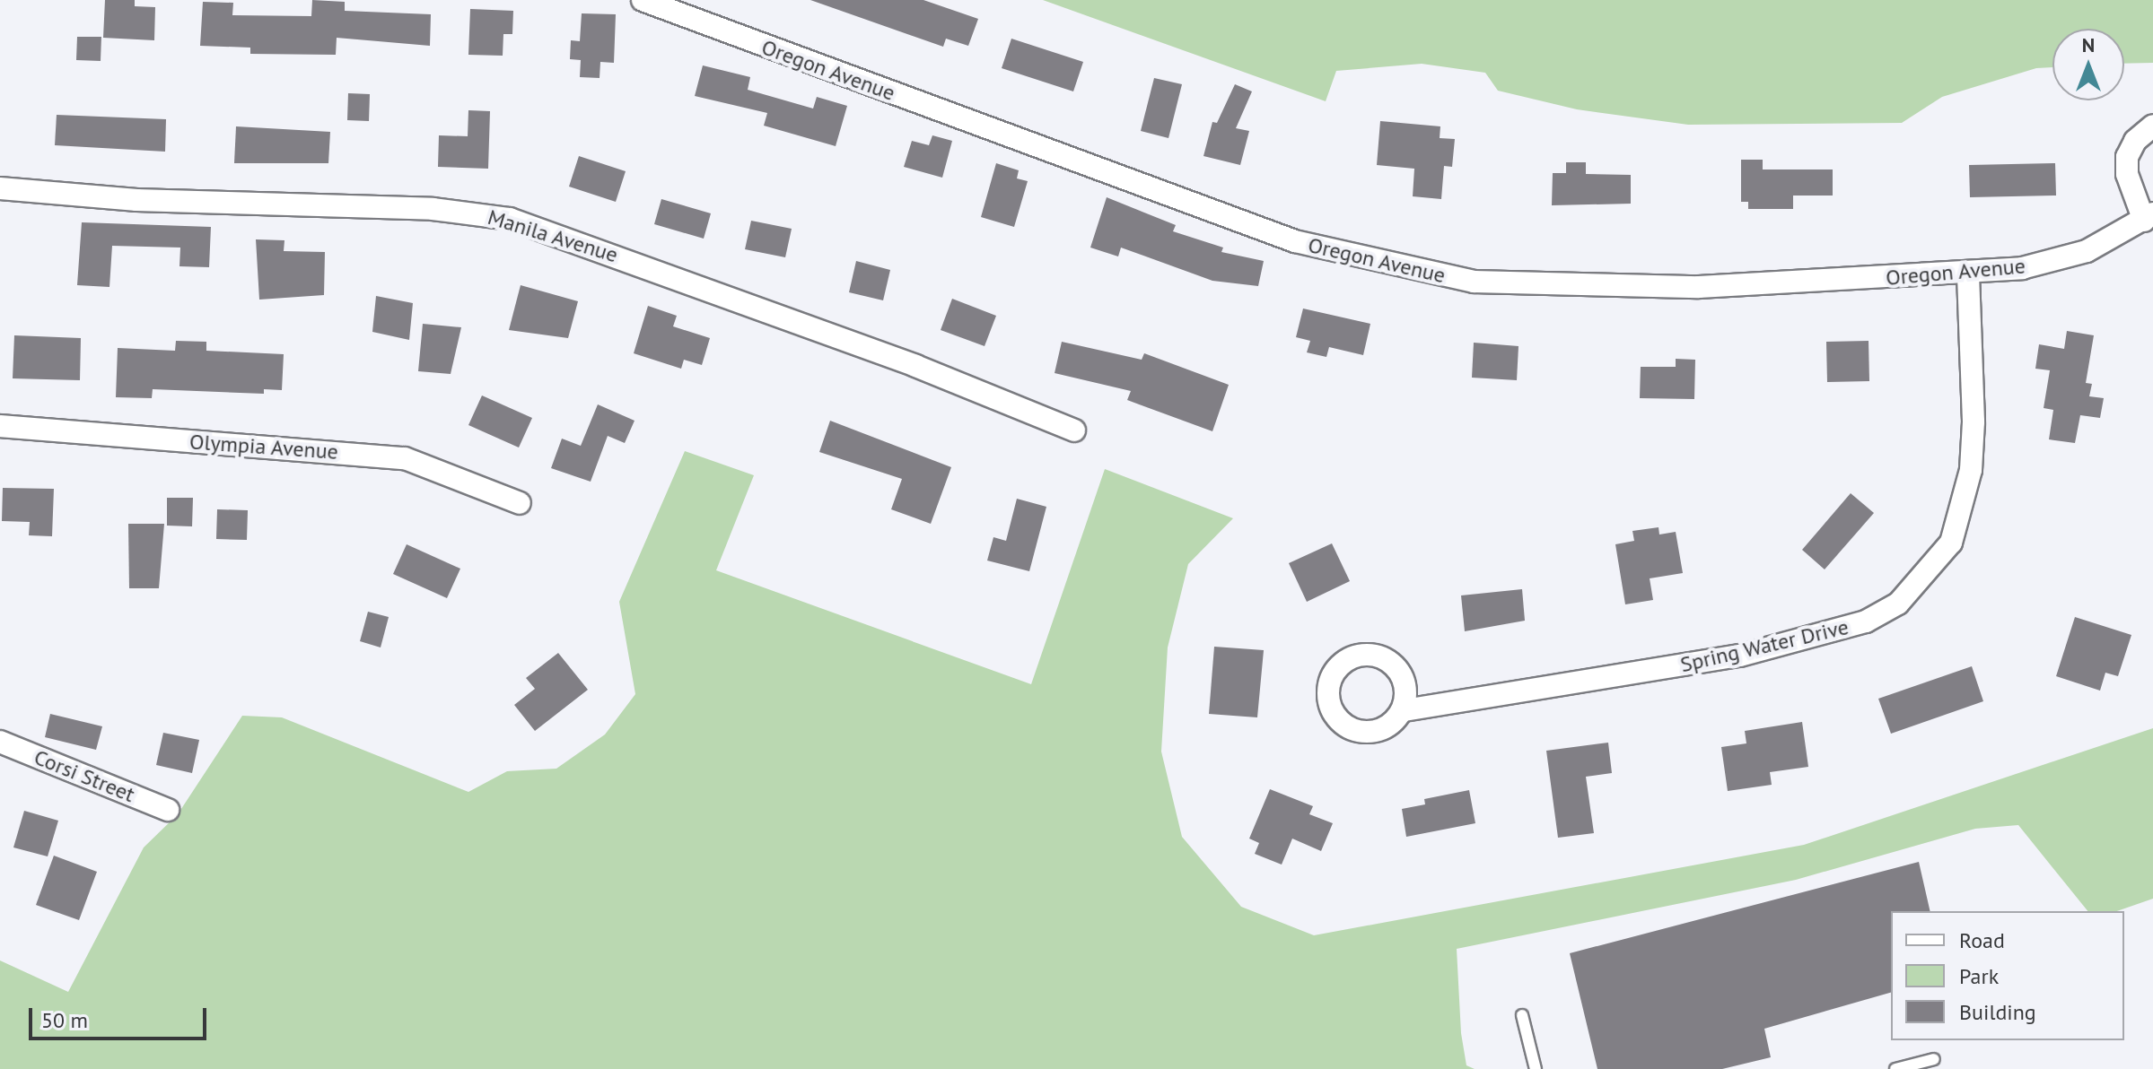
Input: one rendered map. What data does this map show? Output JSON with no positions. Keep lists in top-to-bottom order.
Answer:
{
  "streets": {
    "street": [
      "Oregon Avenue",
      "Manila Avenue",
      "Olympia Avenue",
      "Spring Water Drive",
      "Corsi Street"
    ]
  },
  "crossings": [
    ["Oregon Avenue", "Spring Water Drive"]
  ],
  "legend": ["Road", "Park", "Building"],
  "scale_bar": "50 m",
  "north": "top"
}
